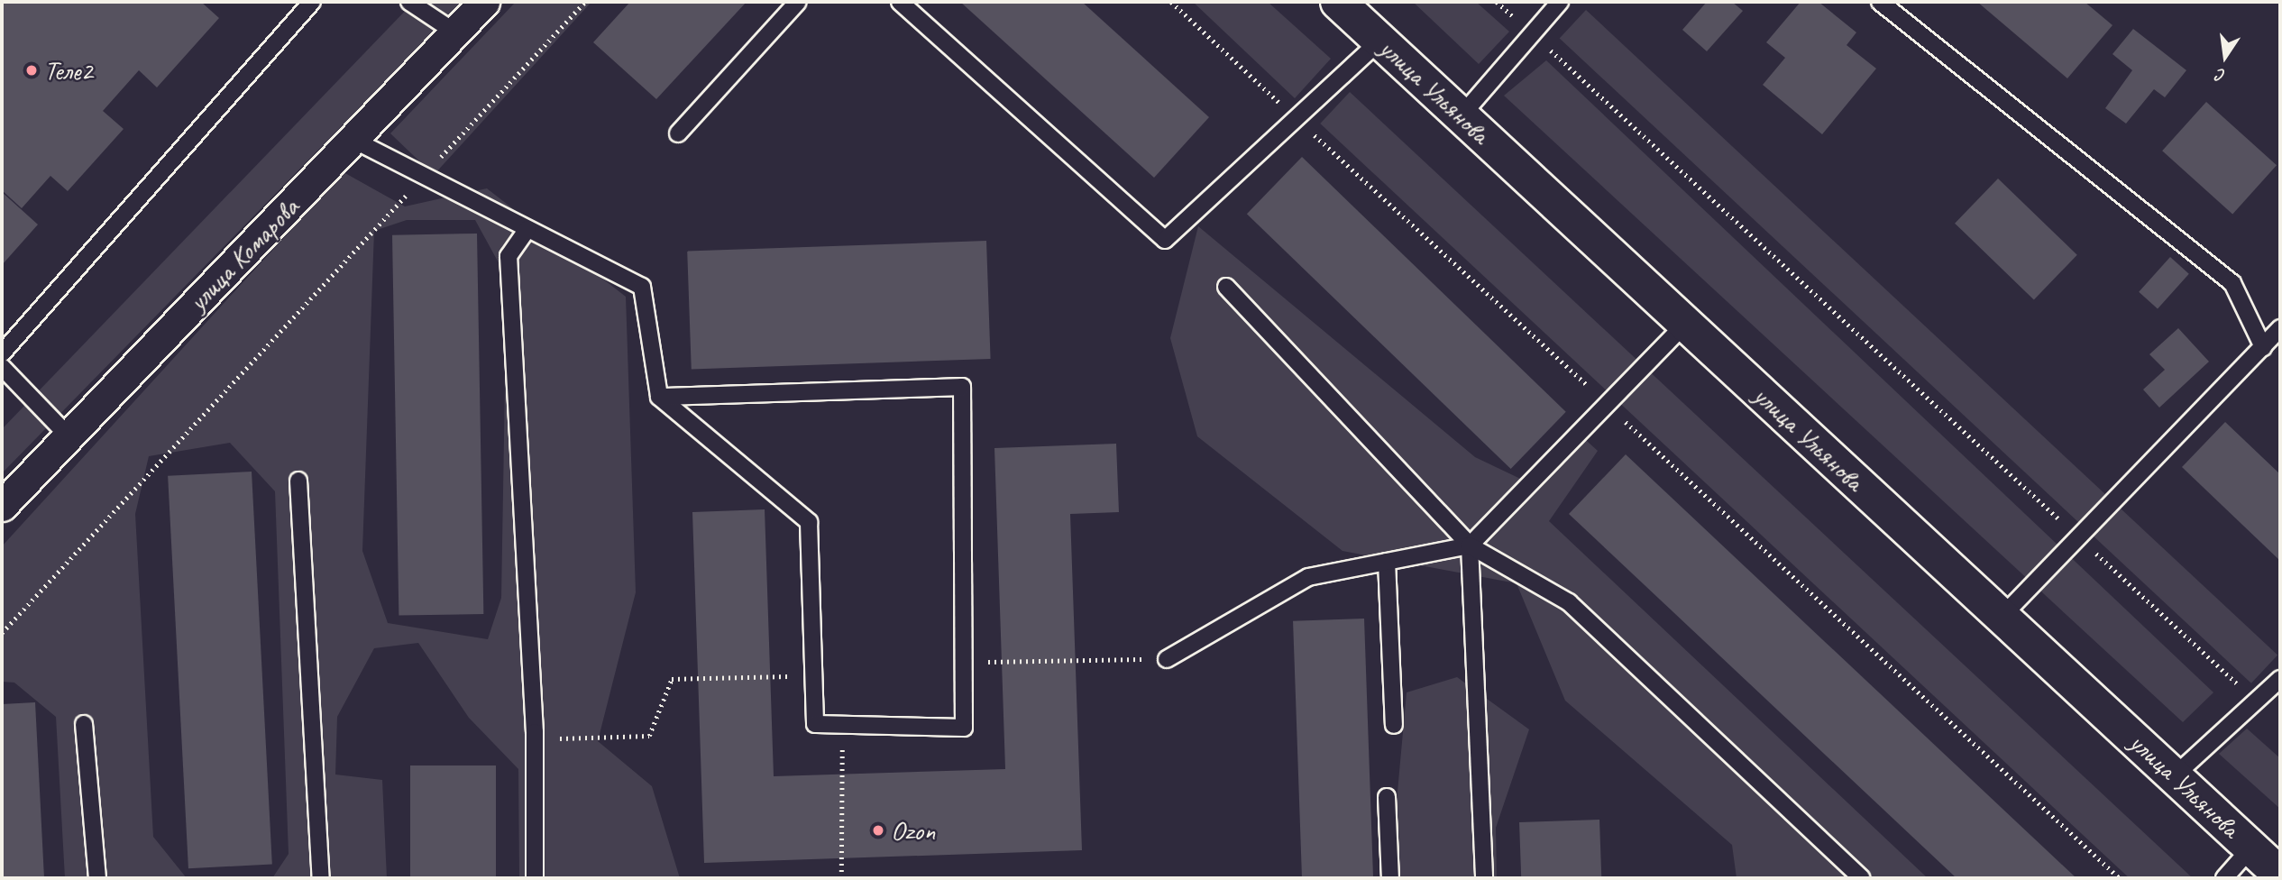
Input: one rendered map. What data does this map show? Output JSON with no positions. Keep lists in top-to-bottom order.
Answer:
{
  "streets": {
    "main road": ["улица Ульянова"],
    "street": ["улица Комарова"]
  },
  "places": ["Теле2", "Ozon"],
  "north": "bottom"
}
